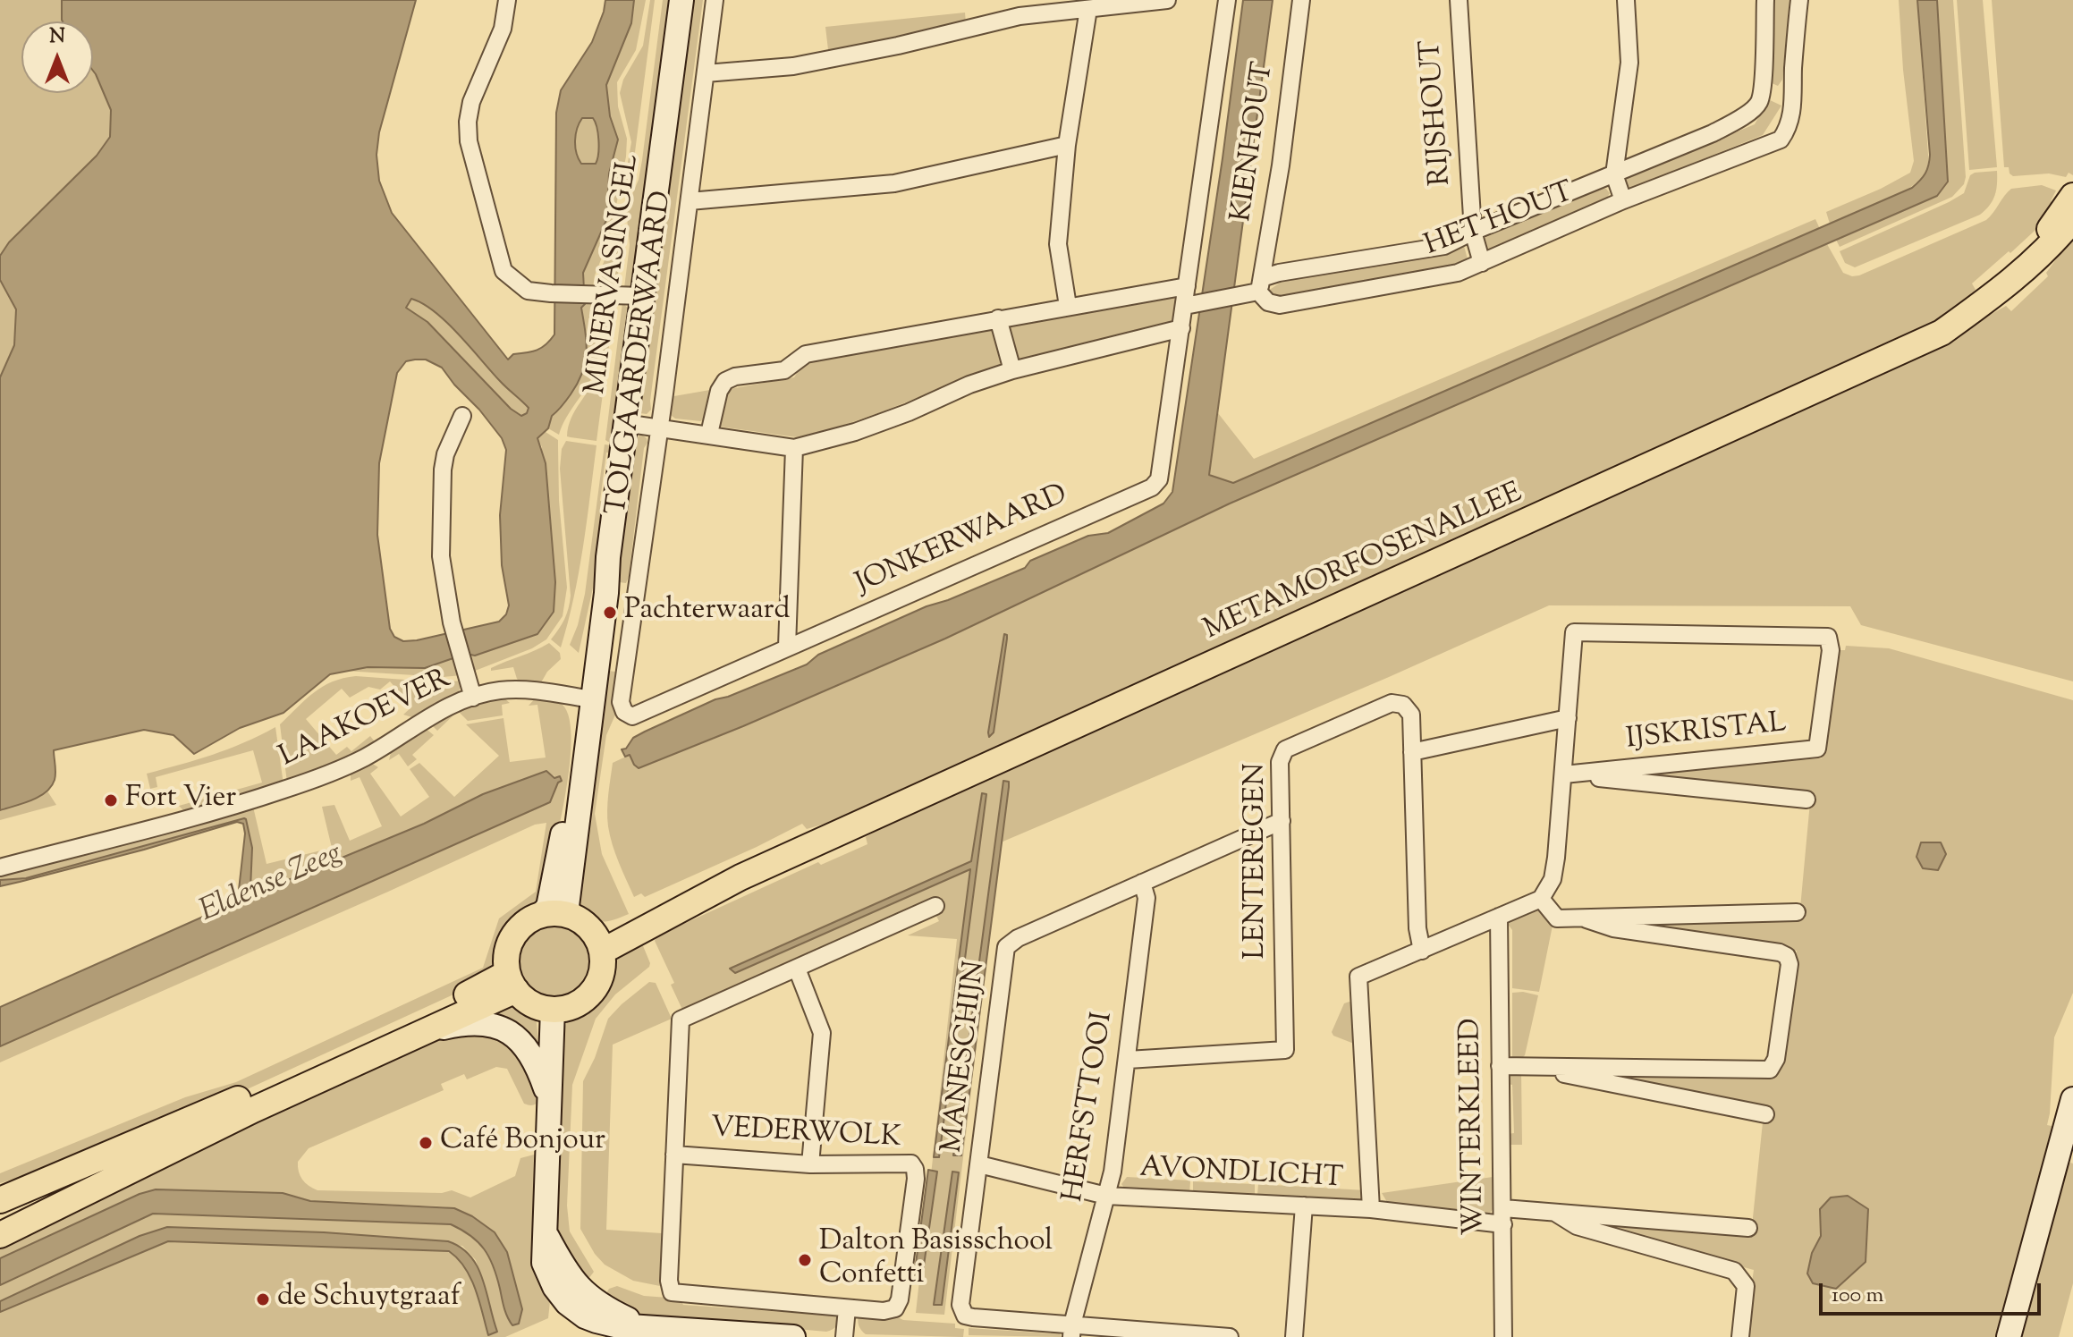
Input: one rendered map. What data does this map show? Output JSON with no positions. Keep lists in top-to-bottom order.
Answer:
{
  "streets": {
    "main road": ["METAMORFOSENALLEE"],
    "street": [
      "RIJSHOUT",
      "KIENHOUT",
      "HET HOUT",
      "MINERVASINGEL",
      "TOLGAARDERWAARD",
      "JONKERWAARD",
      "LAAKOEVER",
      "IJSKRISTAL",
      "LENTEREGEN",
      "MANESCHIJN",
      "HERFSTTOOI",
      "WINTERKLEED",
      "VEDERWOLK",
      "AVONDLICHT"
    ]
  },
  "crossings": [
    ["RIJSHOUT", "HET HOUT"],
    ["KIENHOUT", "HET HOUT"],
    ["HET HOUT", "JONKERWAARD"],
    ["MINERVASINGEL", "METAMORFOSENALLEE"],
    ["MINERVASINGEL", "LAAKOEVER"],
    ["TOLGAARDERWAARD", "JONKERWAARD"],
    ["LENTEREGEN", "MANESCHIJN"],
    ["LENTEREGEN", "HERFSTTOOI"],
    ["MANESCHIJN", "HERFSTTOOI"],
    ["MANESCHIJN", "AVONDLICHT"],
    ["HERFSTTOOI", "AVONDLICHT"],
    ["WINTERKLEED", "AVONDLICHT"]
  ],
  "water": ["Eldense Zeeg"],
  "places": [
    "Pachterwaard",
    "Fort Vier",
    "Café Bonjour",
    "Dalton Basisschool Confetti",
    "de Schuytgraaf"
  ],
  "scale_bar": "100 m",
  "north": "top"
}
